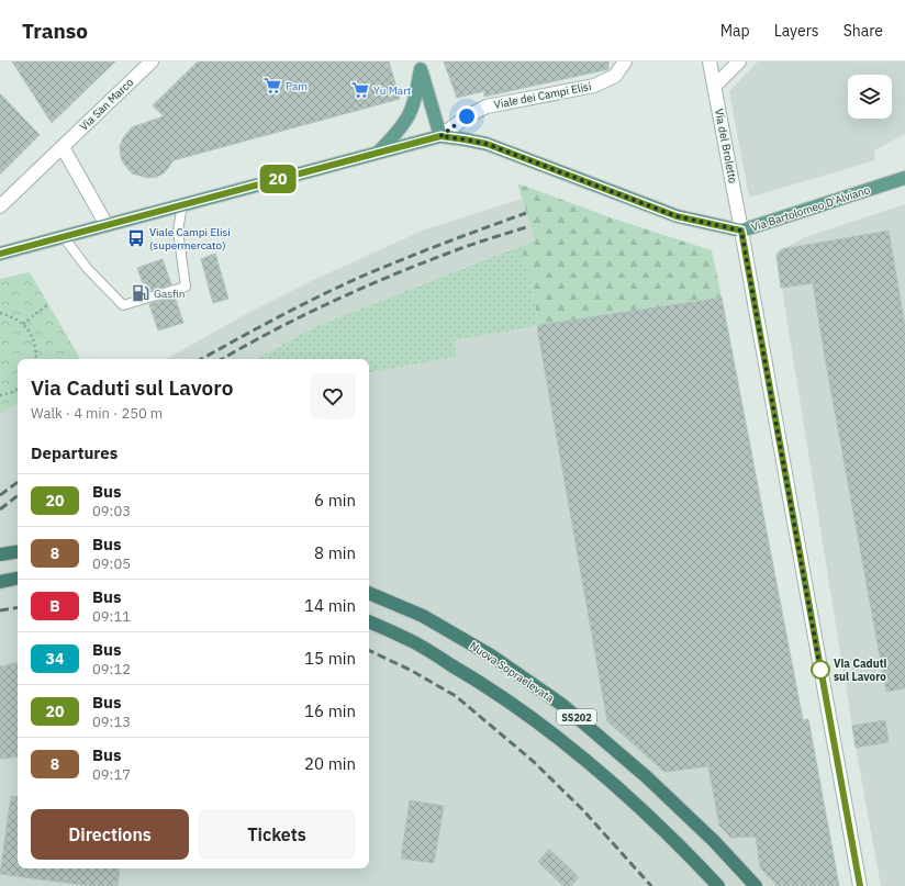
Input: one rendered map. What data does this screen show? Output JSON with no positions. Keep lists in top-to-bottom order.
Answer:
{
  "streets": {
    "highway": ["Nuova Sopraelevata", "SS202"],
    "main road": ["Viale dei Campi Elisi", "Via Bartolomeo D'Alviano"],
    "street": ["Via San Marco", "Via del Broletto"]
  },
  "crossings": [
    ["Viale dei Campi Elisi", "Via Bartolomeo D'Alviano"],
    ["Via del Broletto", "Via Bartolomeo D'Alviano"]
  ],
  "places": {
    "supermarket": ["Pam", "Yu Mart"],
    "bus stop": ["Viale Campi Elisi (supermercato)"],
    "fuel station": ["Gasfin"],
    "other": ["Via Caduti sul Lavoro"]
  },
  "lines": ["bus line 20"],
  "page": {
    "header": "Transo",
    "nav": ["Map", "Layers", "Share"],
    "on_map": "20",
    "heading": [
      ["Via Caduti sul Lavoro", "Walk · 4 min · 250 m"],
      "Departures"
    ],
    "list": [
      {
        "mark": "20",
        "name": "Bus",
        "note": "09:03",
        "value": "6 min"
      },
      {
        "mark": "8",
        "name": "Bus",
        "note": "09:05",
        "value": "8 min"
      },
      {
        "mark": "B",
        "name": "Bus",
        "note": "09:11",
        "value": "14 min"
      },
      {
        "mark": "34",
        "name": "Bus",
        "note": "09:12",
        "value": "15 min"
      },
      {
        "mark": "20",
        "name": "Bus",
        "note": "09:13",
        "value": "16 min"
      },
      {
        "mark": "8",
        "name": "Bus",
        "note": "09:17",
        "value": "20 min"
      }
    ],
    "buttons": ["Directions", "Tickets"]
  }
}
